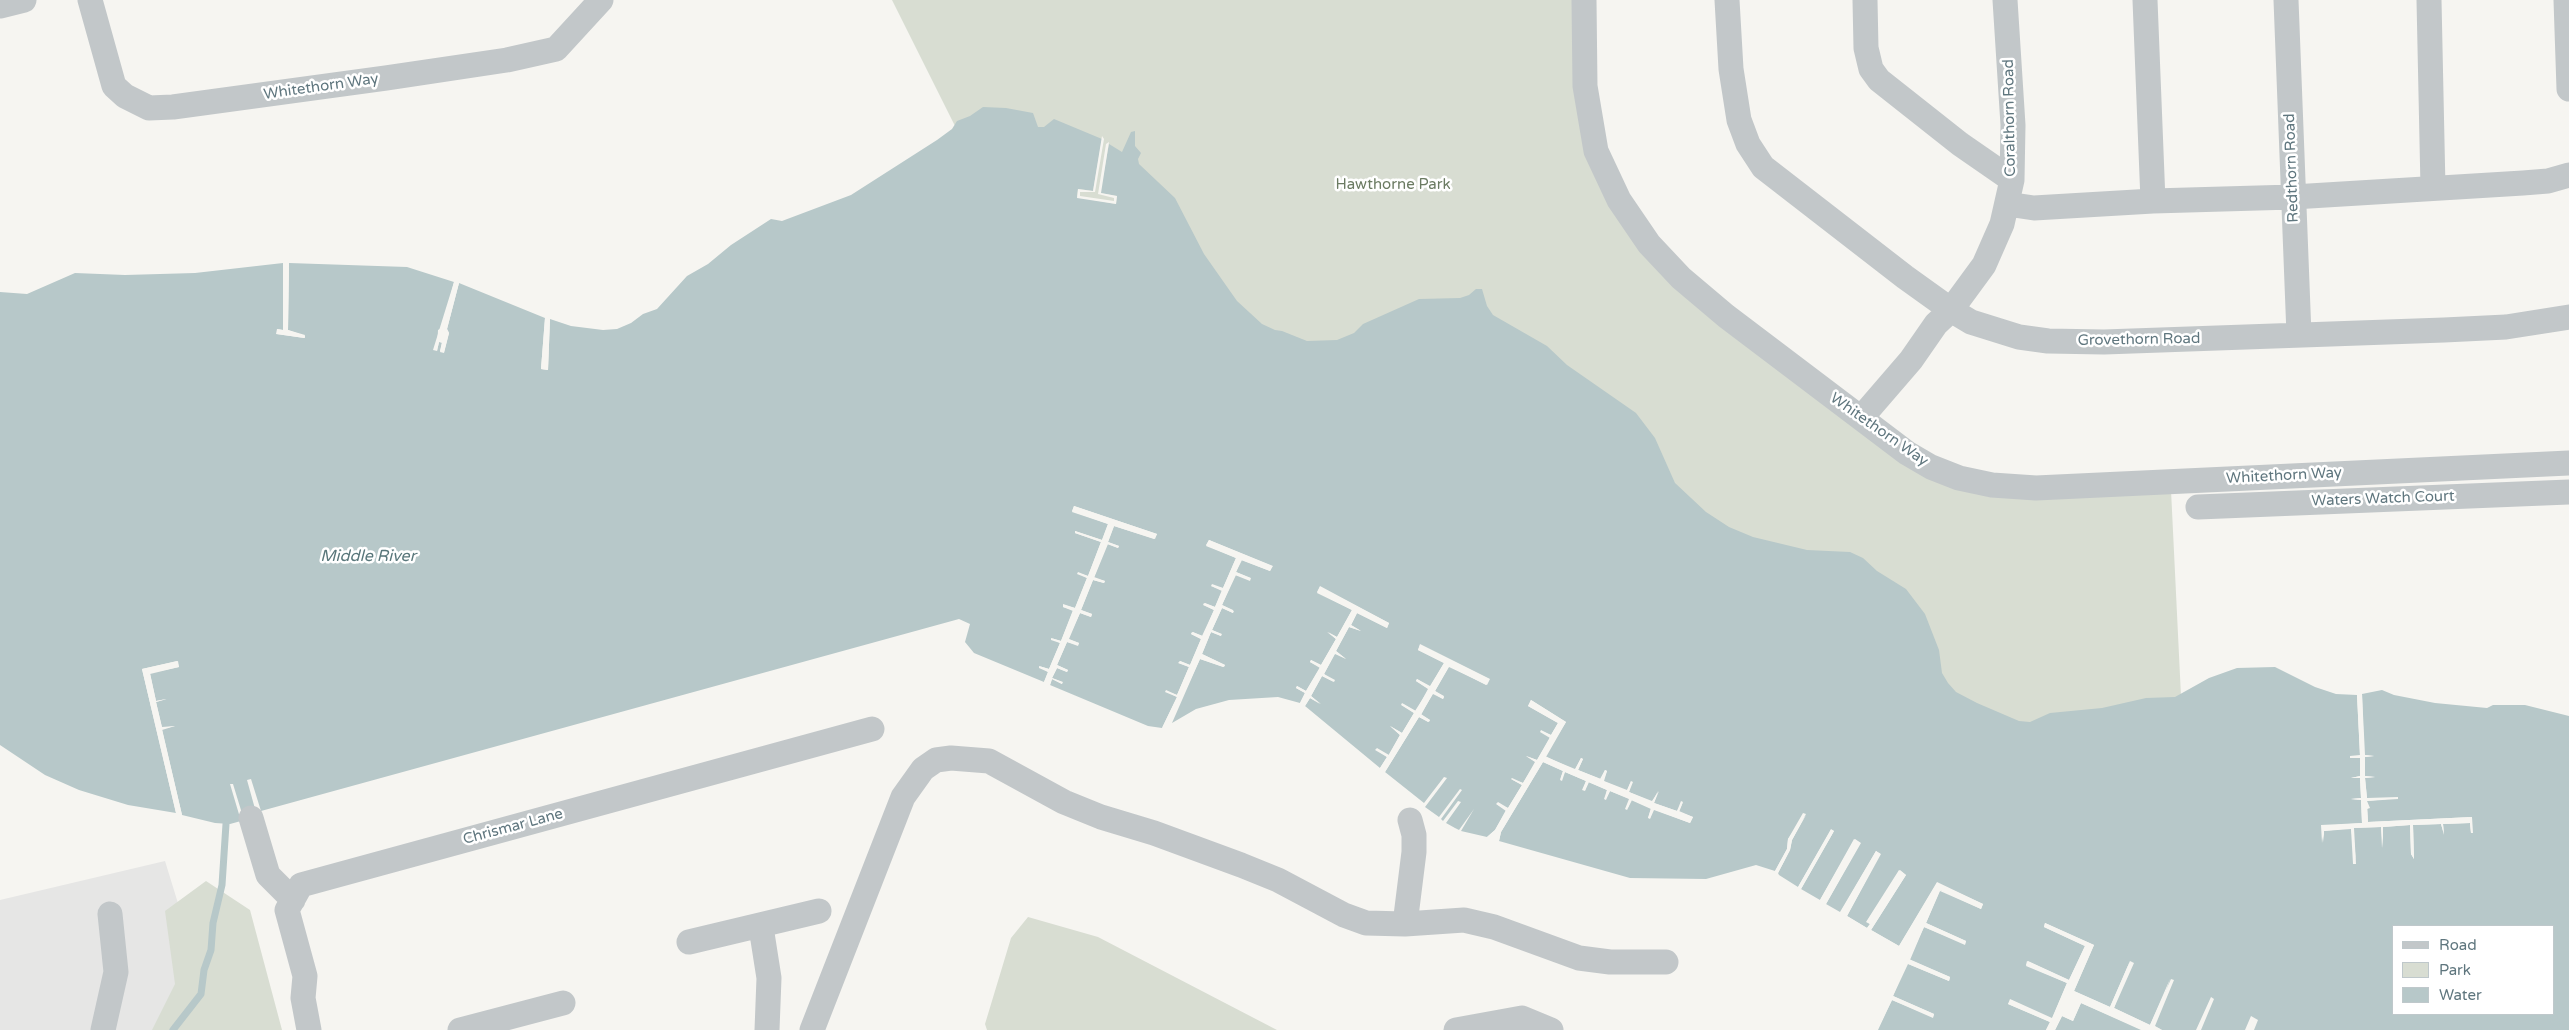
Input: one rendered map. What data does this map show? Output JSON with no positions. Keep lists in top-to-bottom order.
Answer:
{
  "streets": {
    "street": [
      "Whitethorn Way",
      "Coralthorn Road",
      "Redthorn Road",
      "Grovethorn Road",
      "Waters Watch Court",
      "Chrismar Lane"
    ]
  },
  "crossings": [
    ["Whitethorn Way", "Coralthorn Road"],
    ["Coralthorn Road", "Grovethorn Road"],
    ["Redthorn Road", "Grovethorn Road"]
  ],
  "water": ["Middle River"],
  "parks": ["Hawthorne Park"],
  "legend": ["Road", "Park", "Water"]
}
